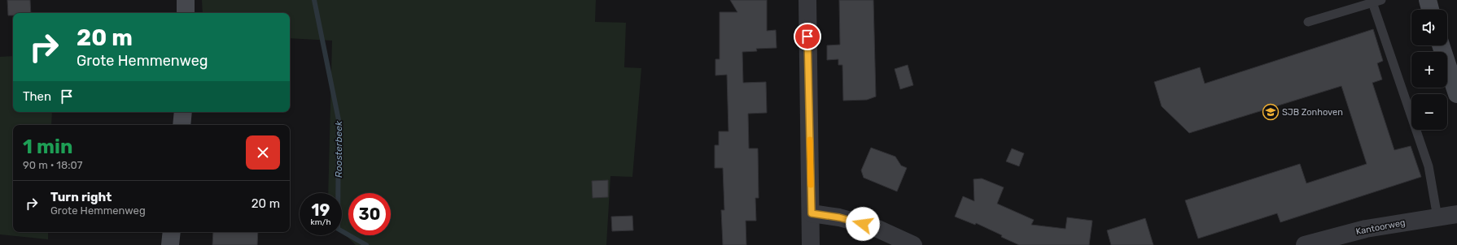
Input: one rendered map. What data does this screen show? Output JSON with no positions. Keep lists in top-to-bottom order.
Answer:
{
  "streets": {
    "street": ["Kantoorweg"]
  },
  "water": ["Roosterbeek"],
  "places": {
    "school or university": ["SJB Zonhoven"]
  },
  "page": {
    "map_buttons": ["+", "−"],
    "turn": ["20 m", "Grote Hemmenweg"],
    "then": "Then",
    "heading": ["1 min", "90 m · 18:07"],
    "list": [
      {
        "name": "Turn right",
        "note": "Grote Hemmenweg",
        "value": "20 m"
      }
    ],
    "speed": "19 km/h",
    "limit": "30"
  }
}
